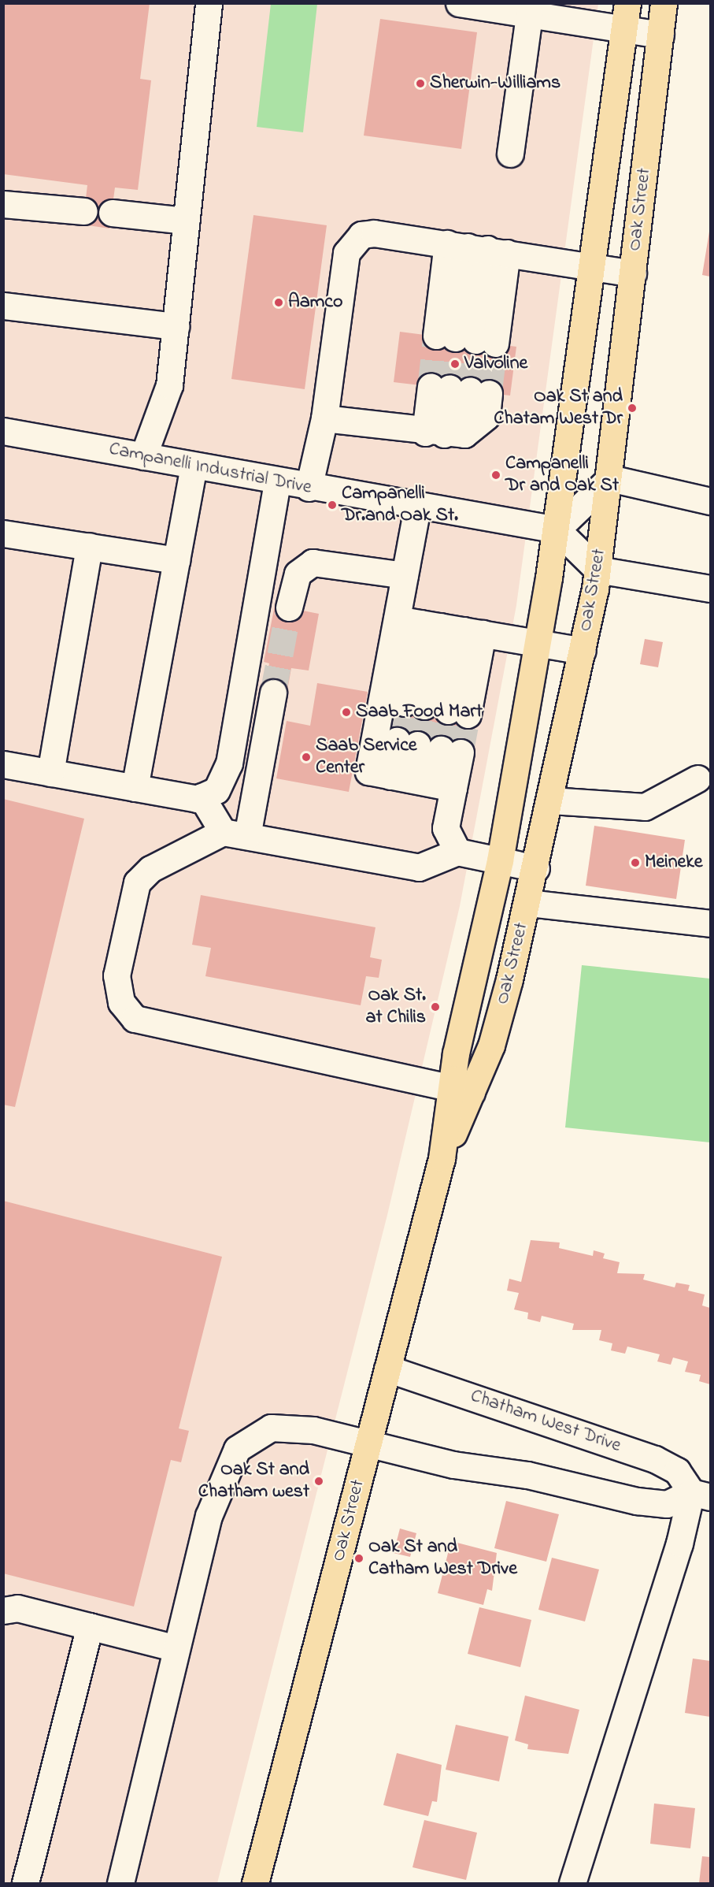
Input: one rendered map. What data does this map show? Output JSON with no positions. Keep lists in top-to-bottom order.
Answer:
{
  "streets": {
    "main road": ["Oak Street"],
    "street": ["Campanelli Industrial Drive", "Chatham West Drive"]
  },
  "crossings": [
    ["Oak Street", "Campanelli Industrial Drive"],
    ["Oak Street", "Chatham West Drive"]
  ],
  "places": [
    "Sherwin-Williams",
    "Aamco",
    "Valvoline",
    "Oak St and Chatam West Dr",
    "Campanelli Dr and Oak St",
    "Campanelli Dr.and Oak St.",
    "Saab Food Mart",
    "Saab Service Center",
    "Meineke",
    "Oak St. at Chilis",
    "Oak St and Chatham west",
    "Oak St and Catham West Drive"
  ]
}
